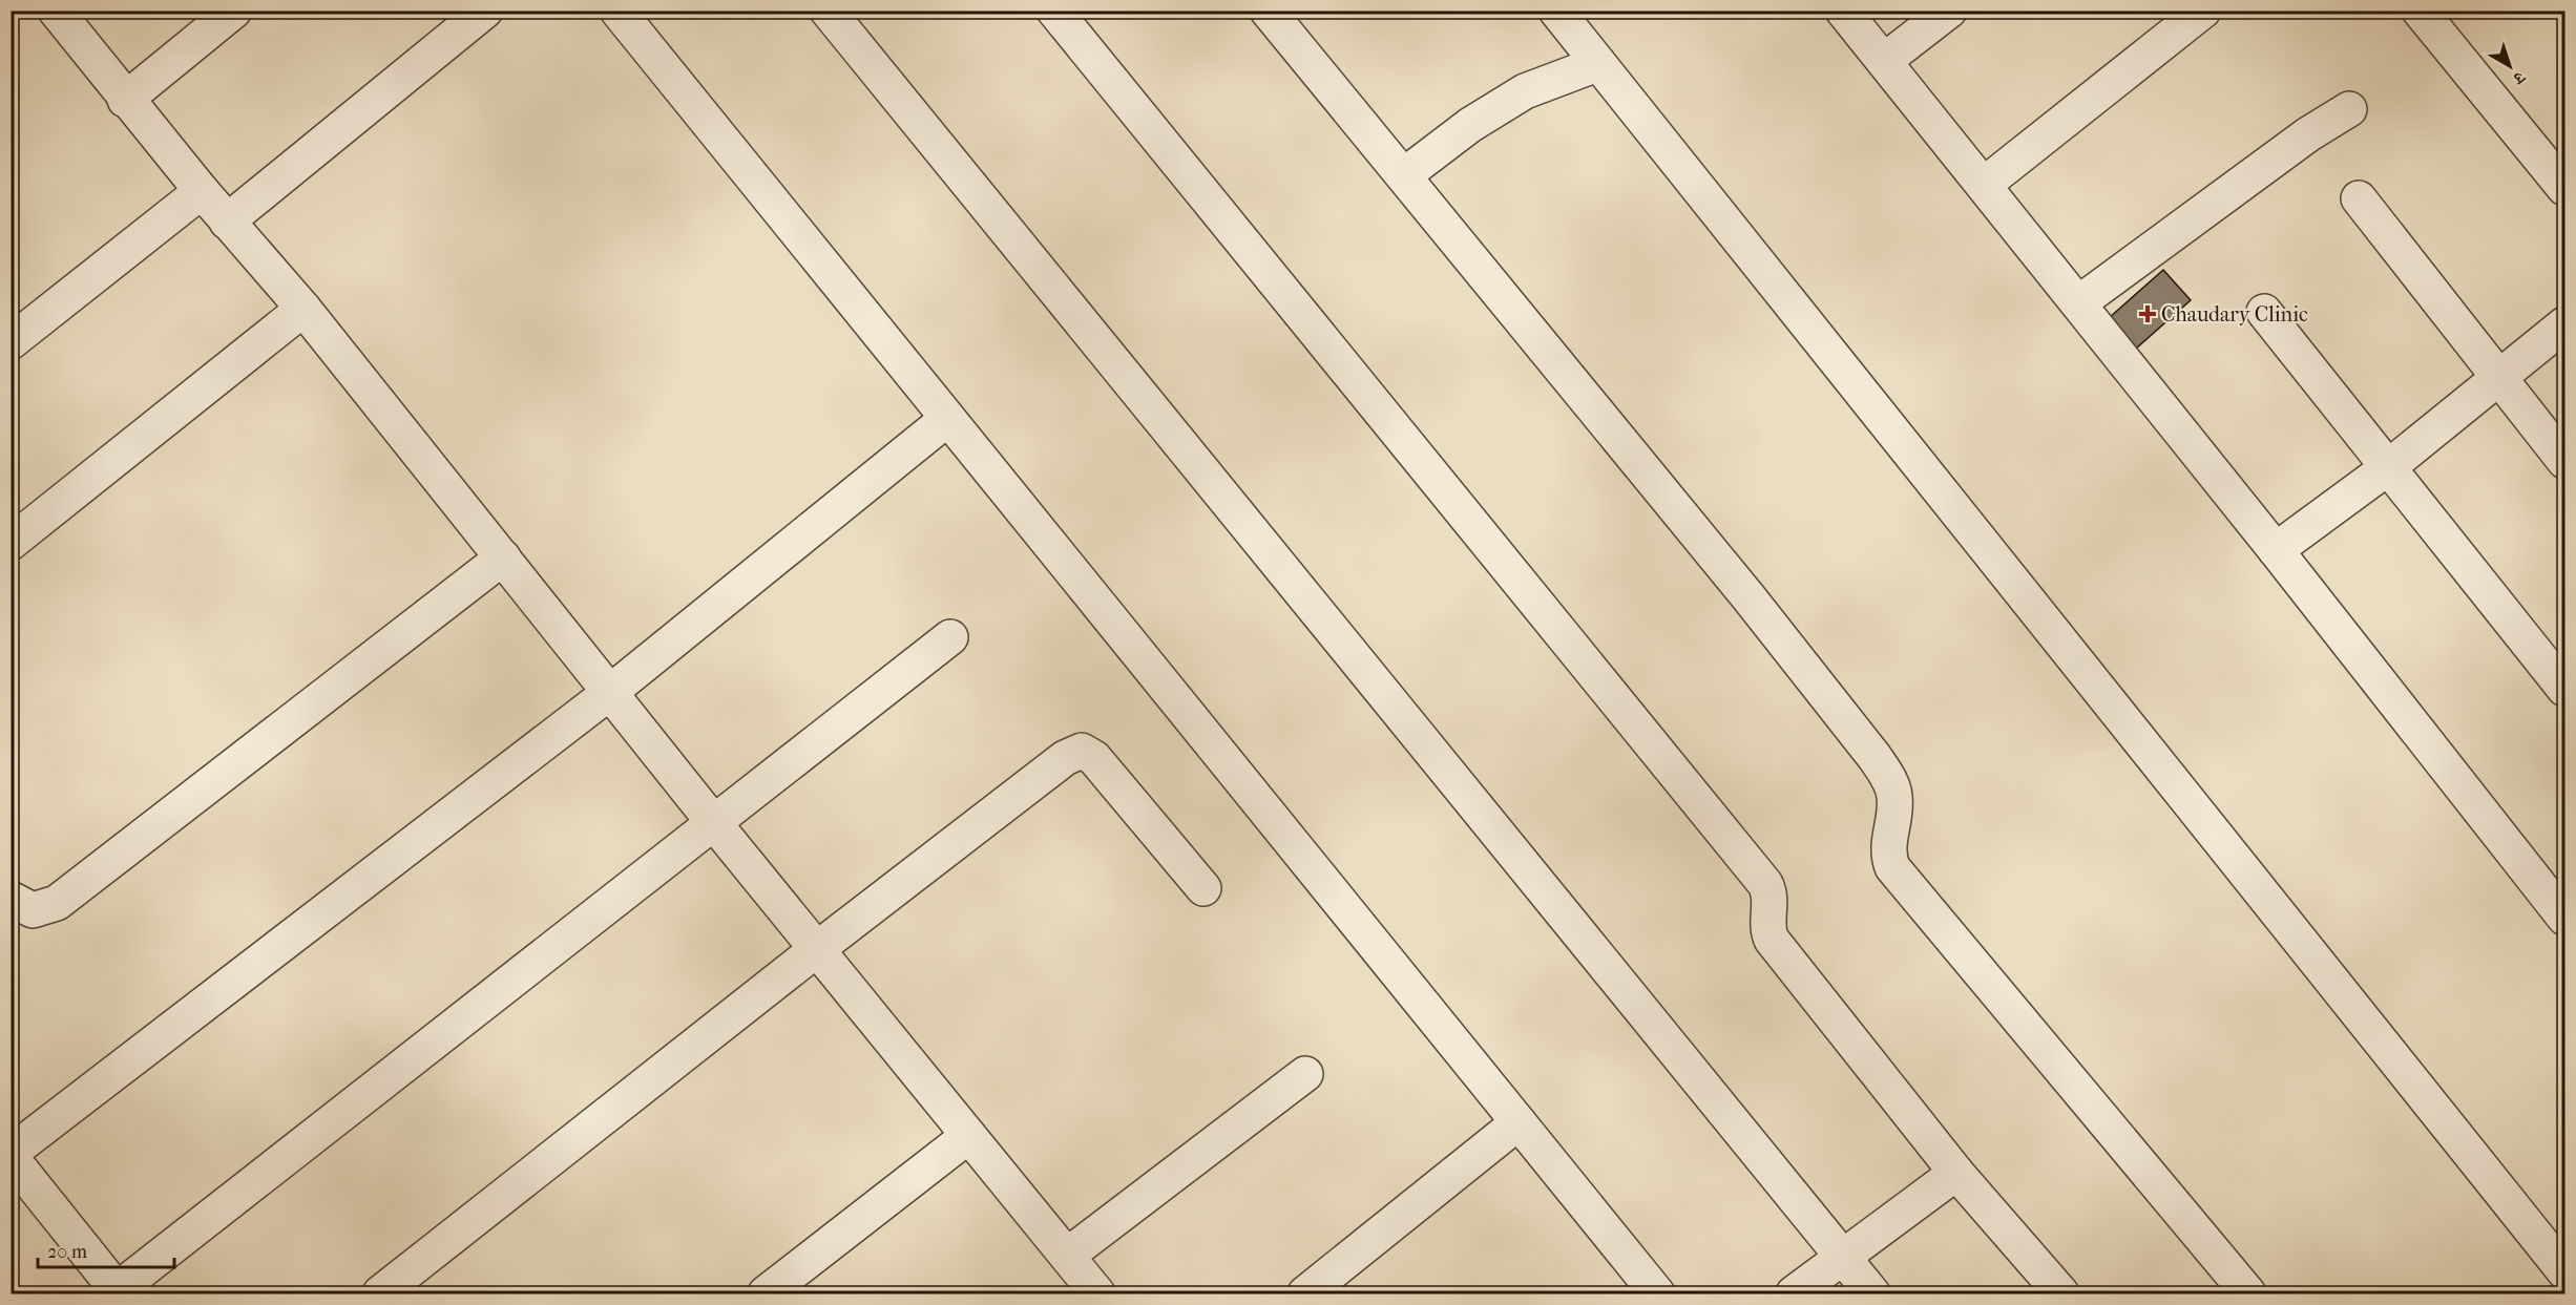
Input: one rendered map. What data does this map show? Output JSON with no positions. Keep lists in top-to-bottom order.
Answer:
{
  "places": {
    "health": ["Chaudary Clinic"]
  },
  "scale_bar": "20 m",
  "north": "bottom right"
}
